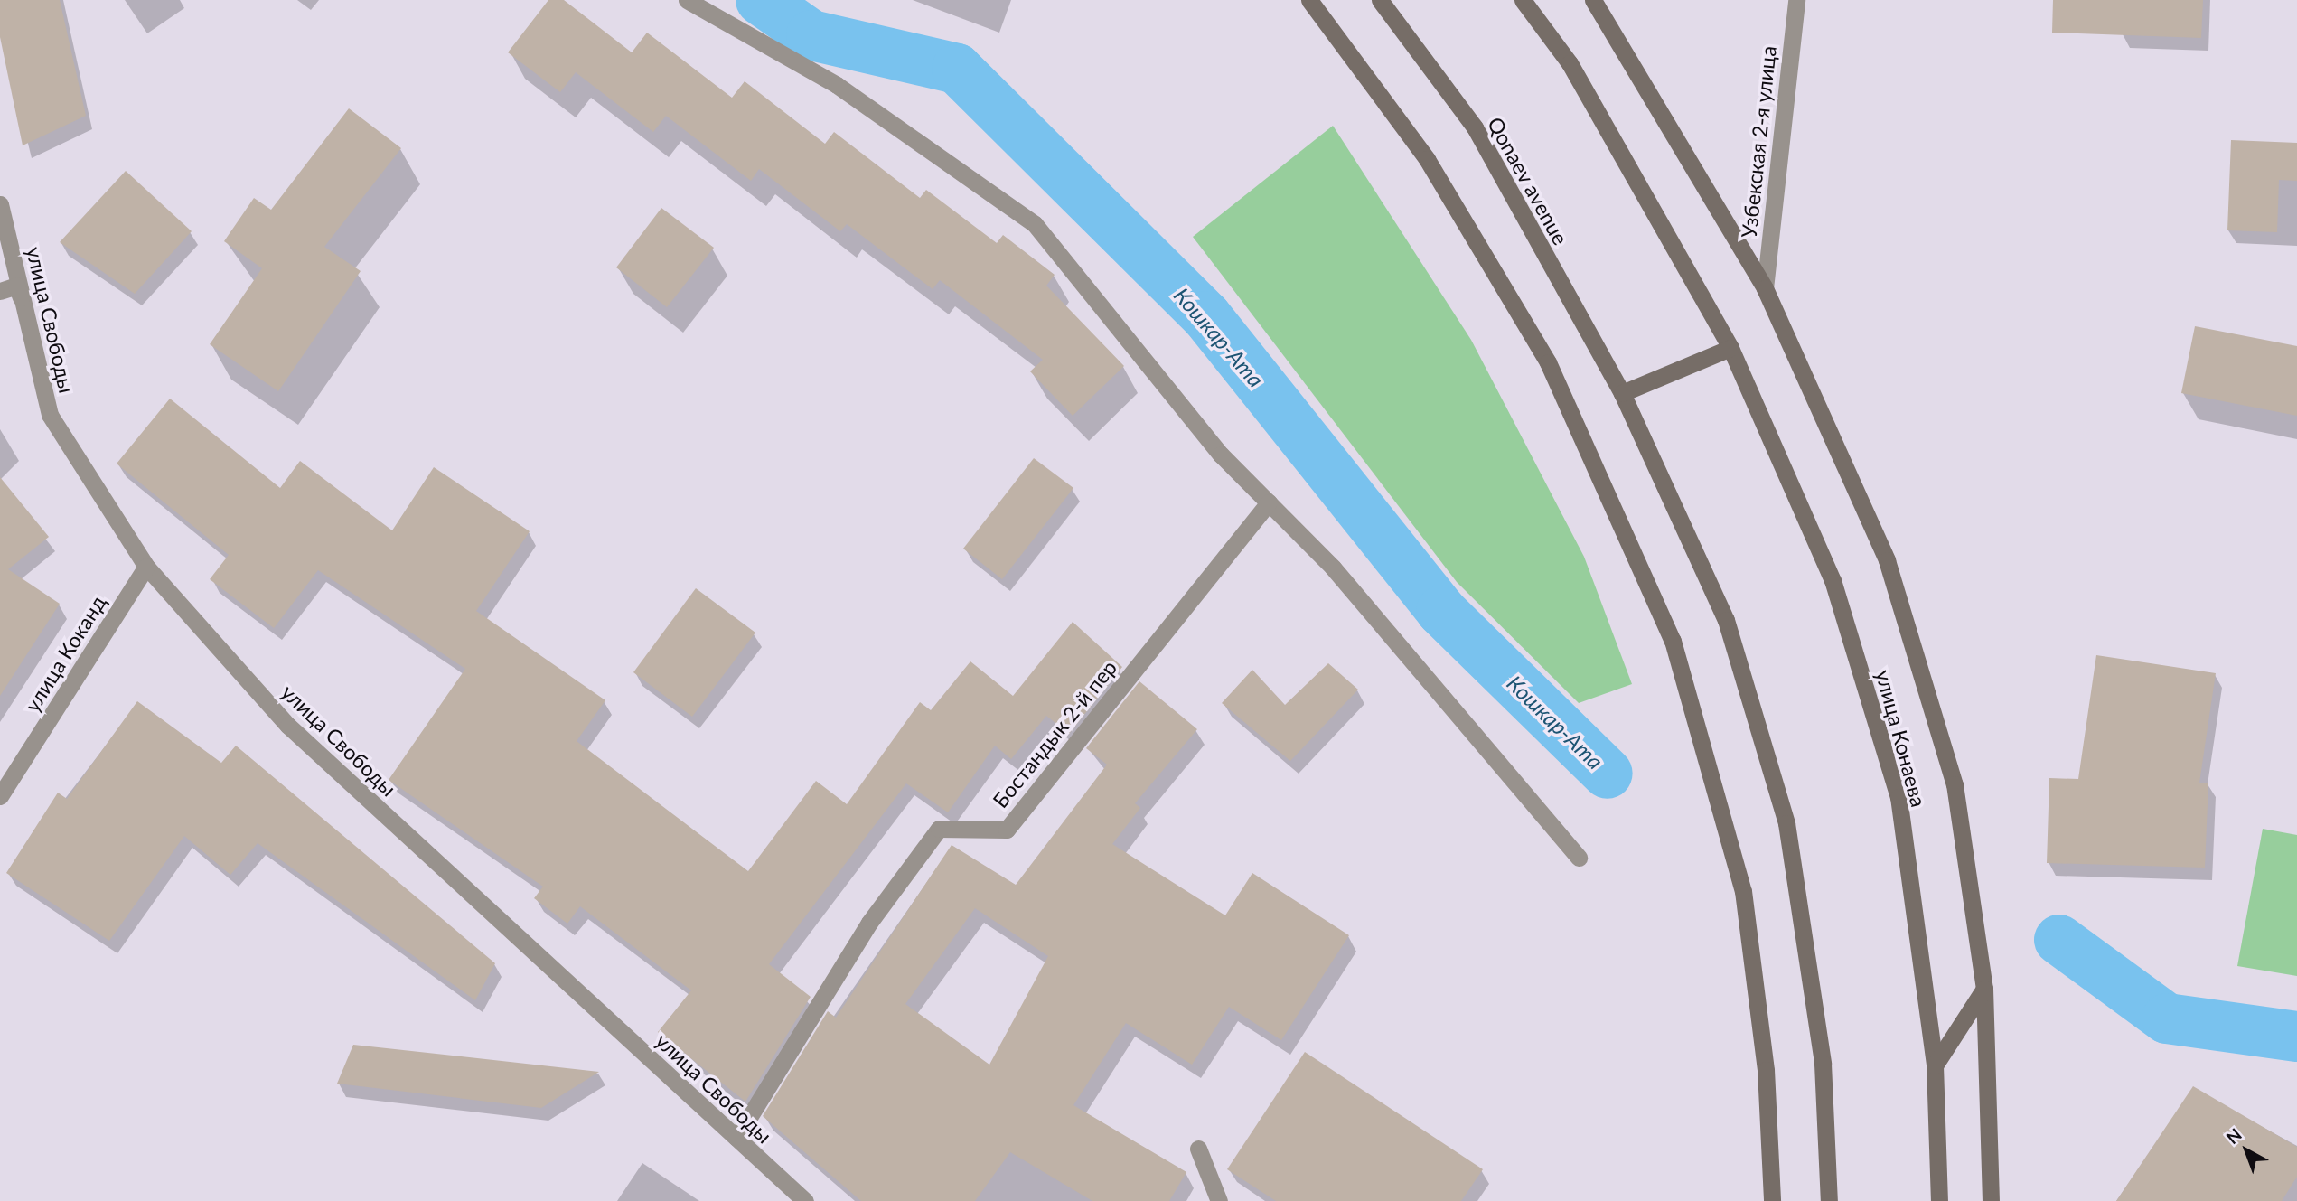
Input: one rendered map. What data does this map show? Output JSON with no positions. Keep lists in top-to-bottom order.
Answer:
{
  "streets": {
    "main road": ["Qonaev avenue", "улица Конаева"],
    "street": [
      "Узбекская 2-я улица",
      "улица Свободы",
      "улица Коканд",
      "Бостандык 2-й пер"
    ]
  },
  "crossings": [
    ["улица Свободы", "улица Коканд"],
    ["улица Свободы", "Бостандык 2-й пер"]
  ],
  "water": ["Кошкар-Ата"],
  "north": "top left"
}
